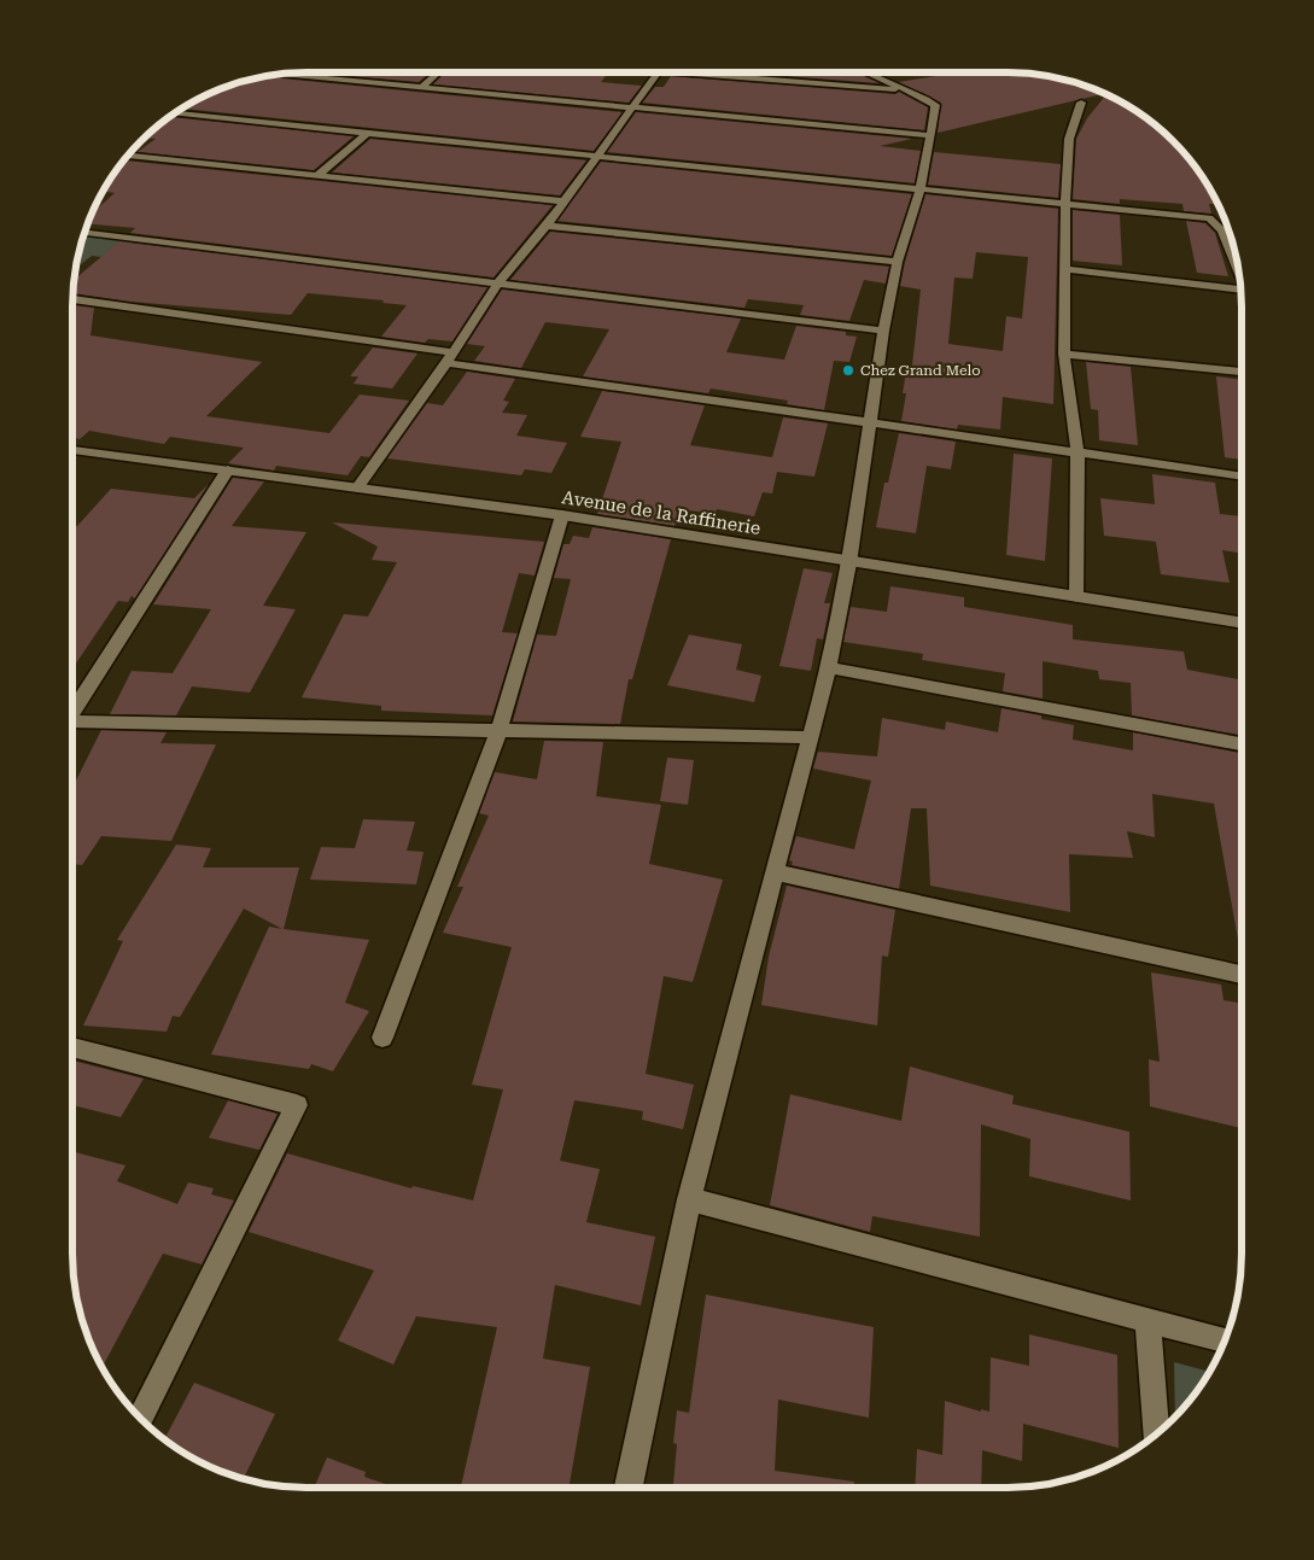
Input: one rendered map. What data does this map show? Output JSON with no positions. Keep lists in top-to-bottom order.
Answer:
{
  "streets": {
    "street": ["Avenue de la Raffinerie"]
  },
  "places": ["Chez Grand Melo"]
}
